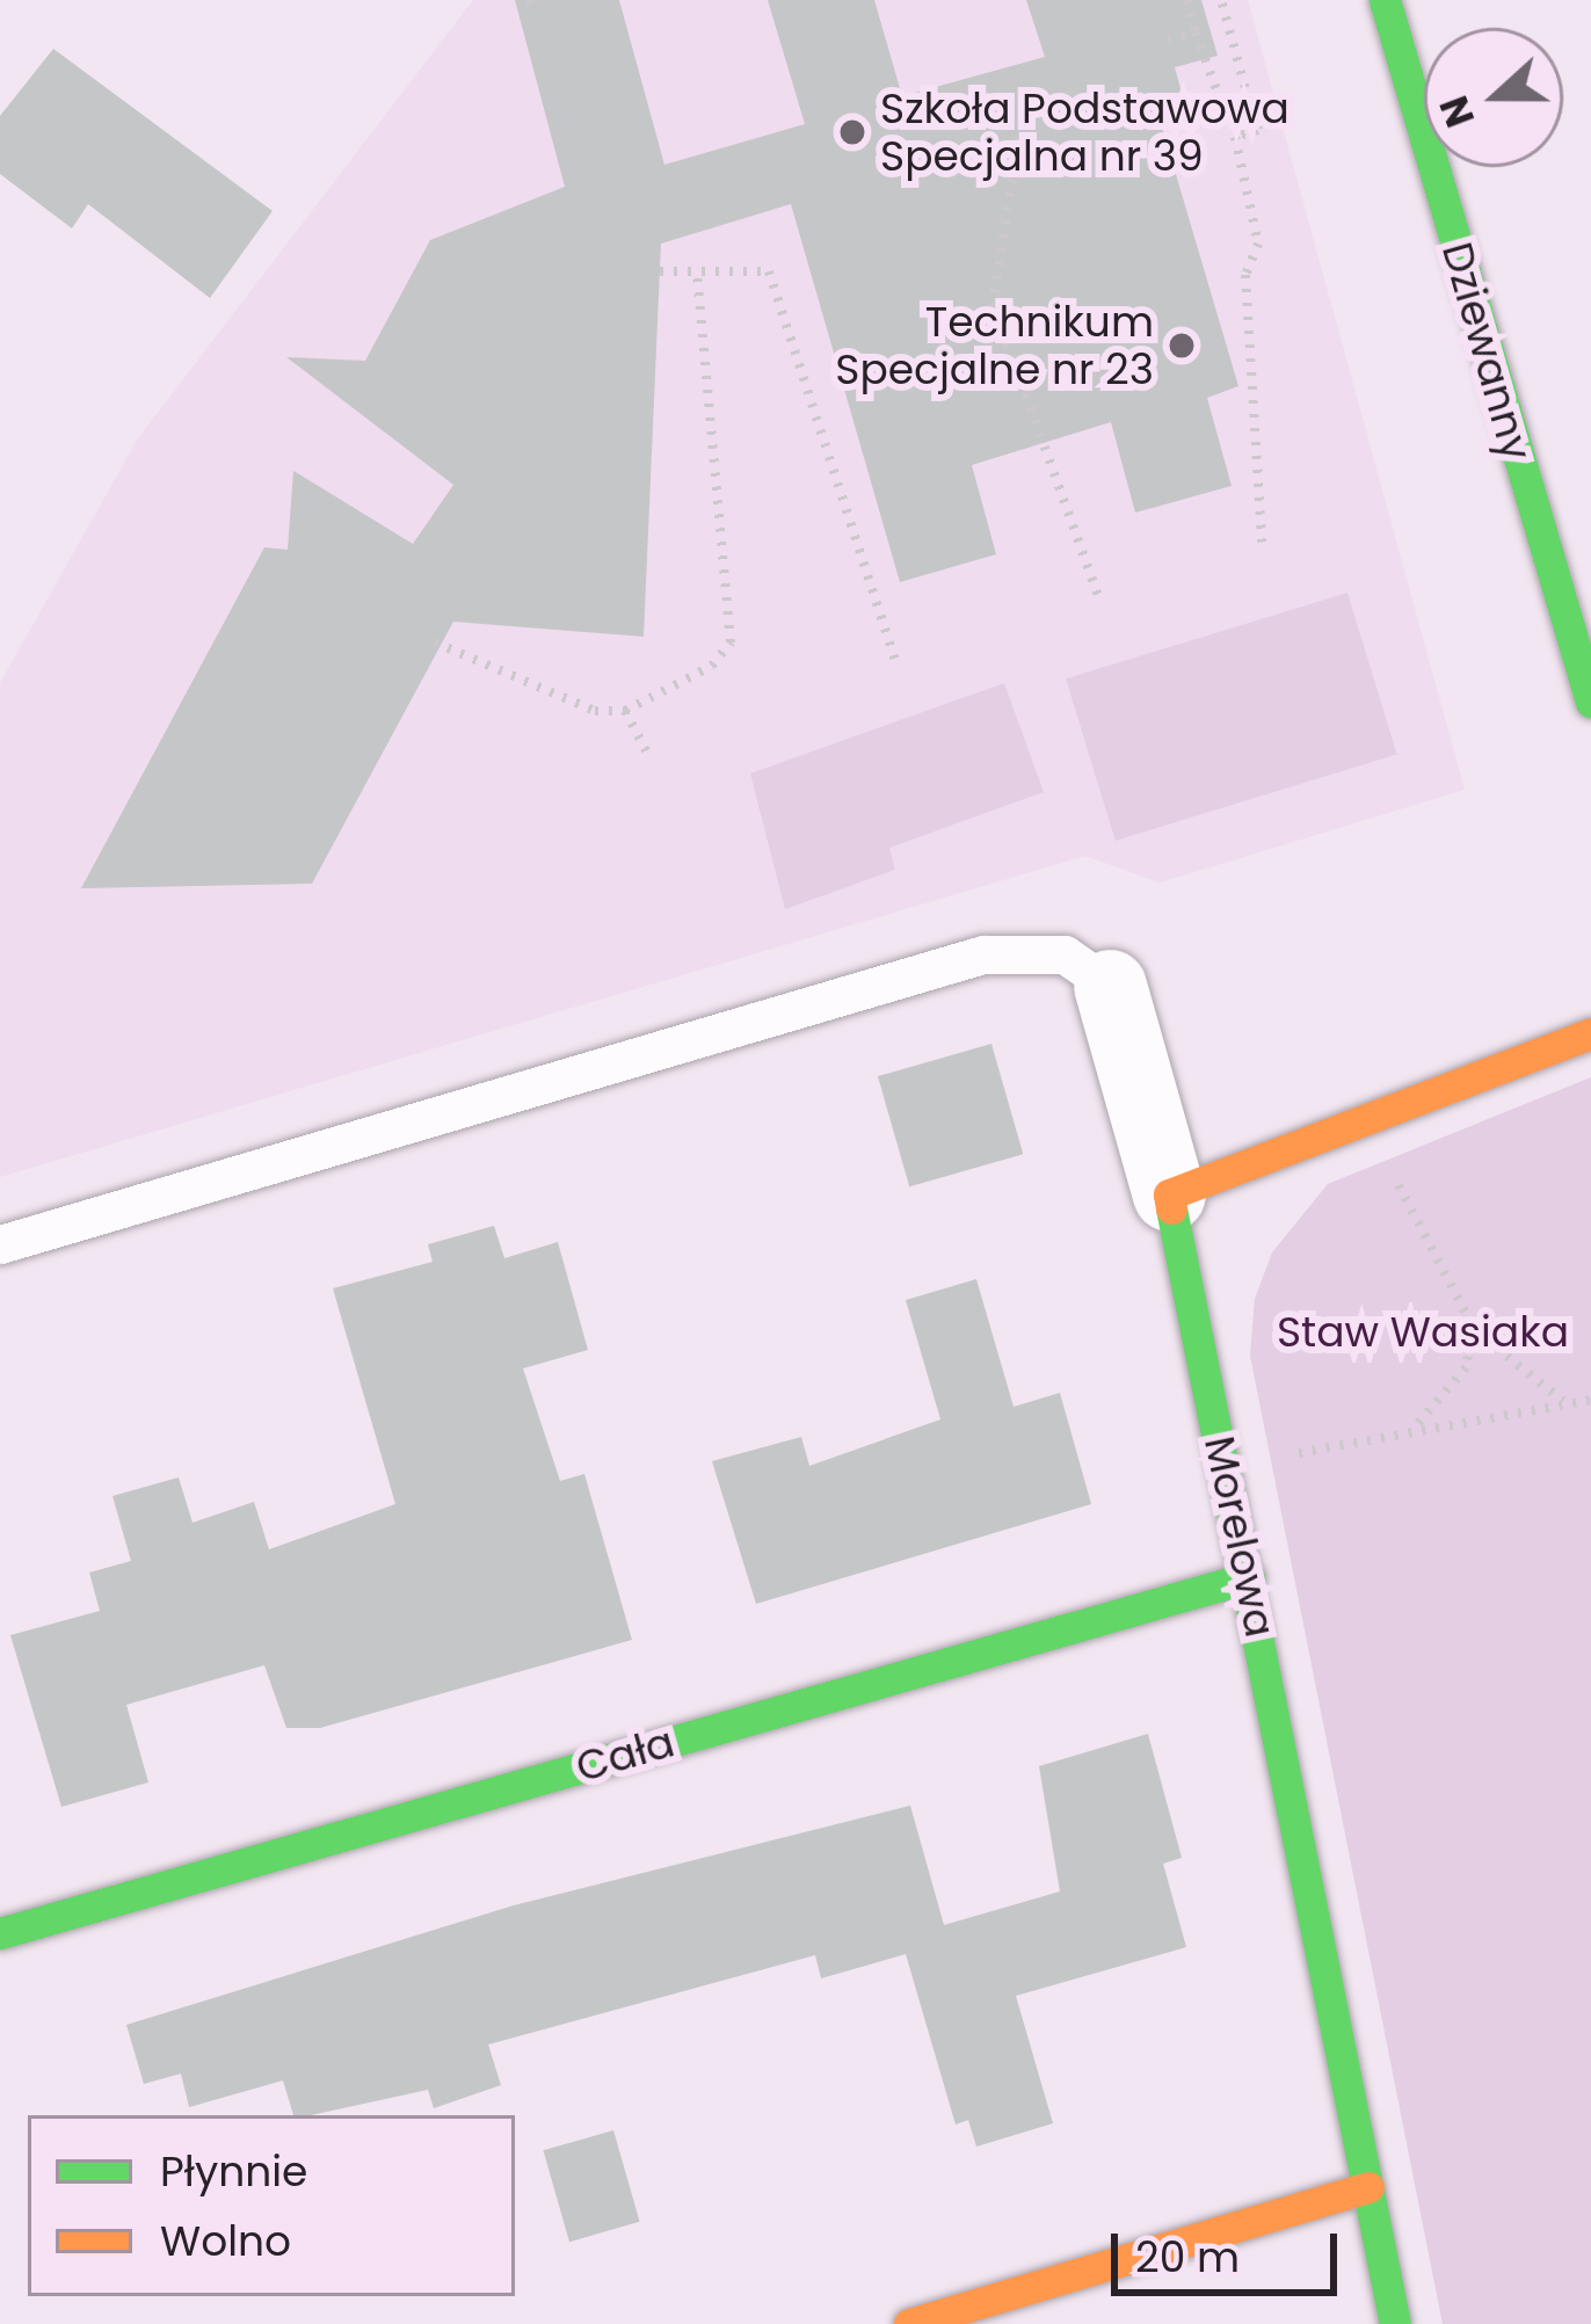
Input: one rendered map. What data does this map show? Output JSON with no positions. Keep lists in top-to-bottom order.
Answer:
{
  "streets": {
    "street": ["Dziewanny", "Morelowa", "Cała"]
  },
  "crossings": [
    ["Morelowa", "Cała"]
  ],
  "parks": ["Staw Wasiaka"],
  "places": ["Szkoła Podstawowa Specjalna nr 39", "Technikum Specjalne nr 23"],
  "legend": ["Płynnie", "Wolno"],
  "scale_bar": "20 m",
  "north": "left"
}
